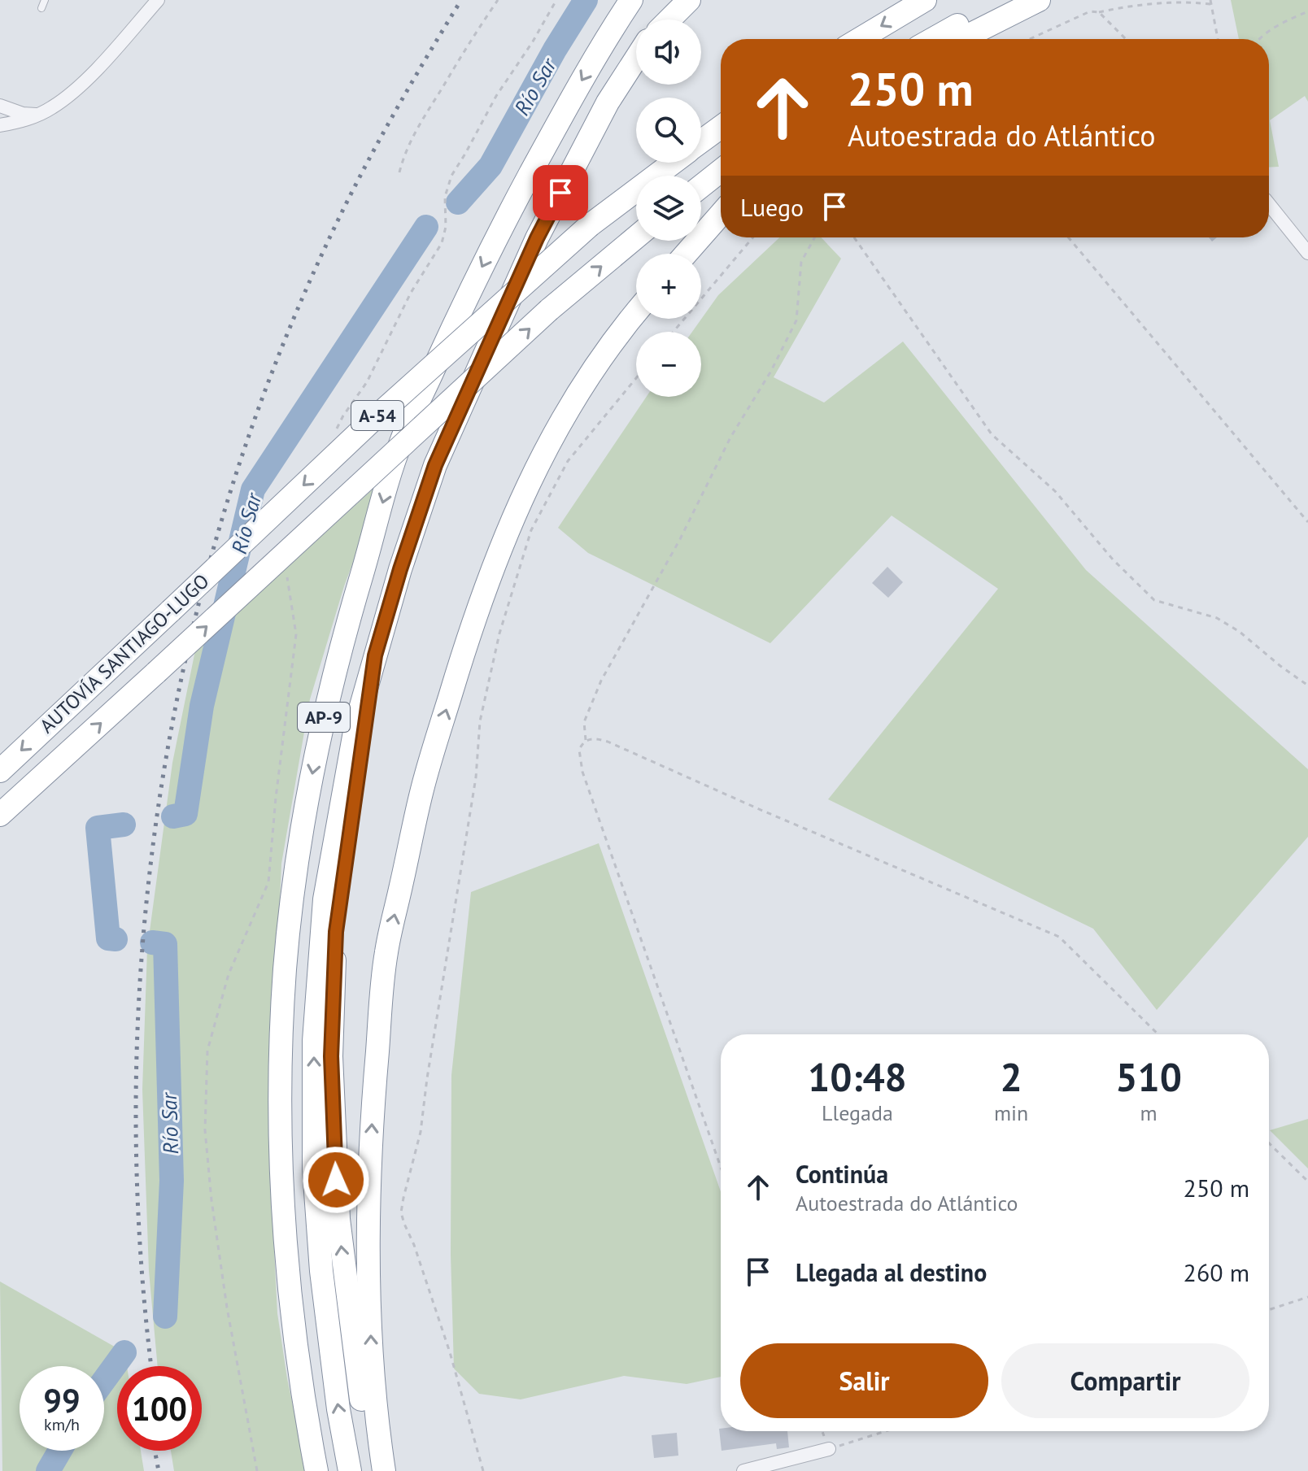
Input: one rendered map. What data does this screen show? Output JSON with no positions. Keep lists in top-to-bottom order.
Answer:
{
  "streets": {
    "highway": ["A-54", "AUTOVÍA SANTIAGO-LUGO", "AP-9"]
  },
  "water": ["Río Sar"],
  "page": {
    "map_buttons": ["+", "−"],
    "turn": ["250 m", "Autoestrada do Atlántico"],
    "then": "Luego",
    "eta": [
      "10:48",
      "Llegada",
      "2",
      "min",
      "510",
      "m"
    ],
    "list": [
      {
        "name": "Continúa",
        "note": "Autoestrada do Atlántico",
        "value": "250 m"
      },
      {
        "name": "Llegada al destino",
        "value": "260 m"
      }
    ],
    "buttons": ["Salir", "Compartir"],
    "speed": "99 km/h",
    "limit": "100"
  }
}
